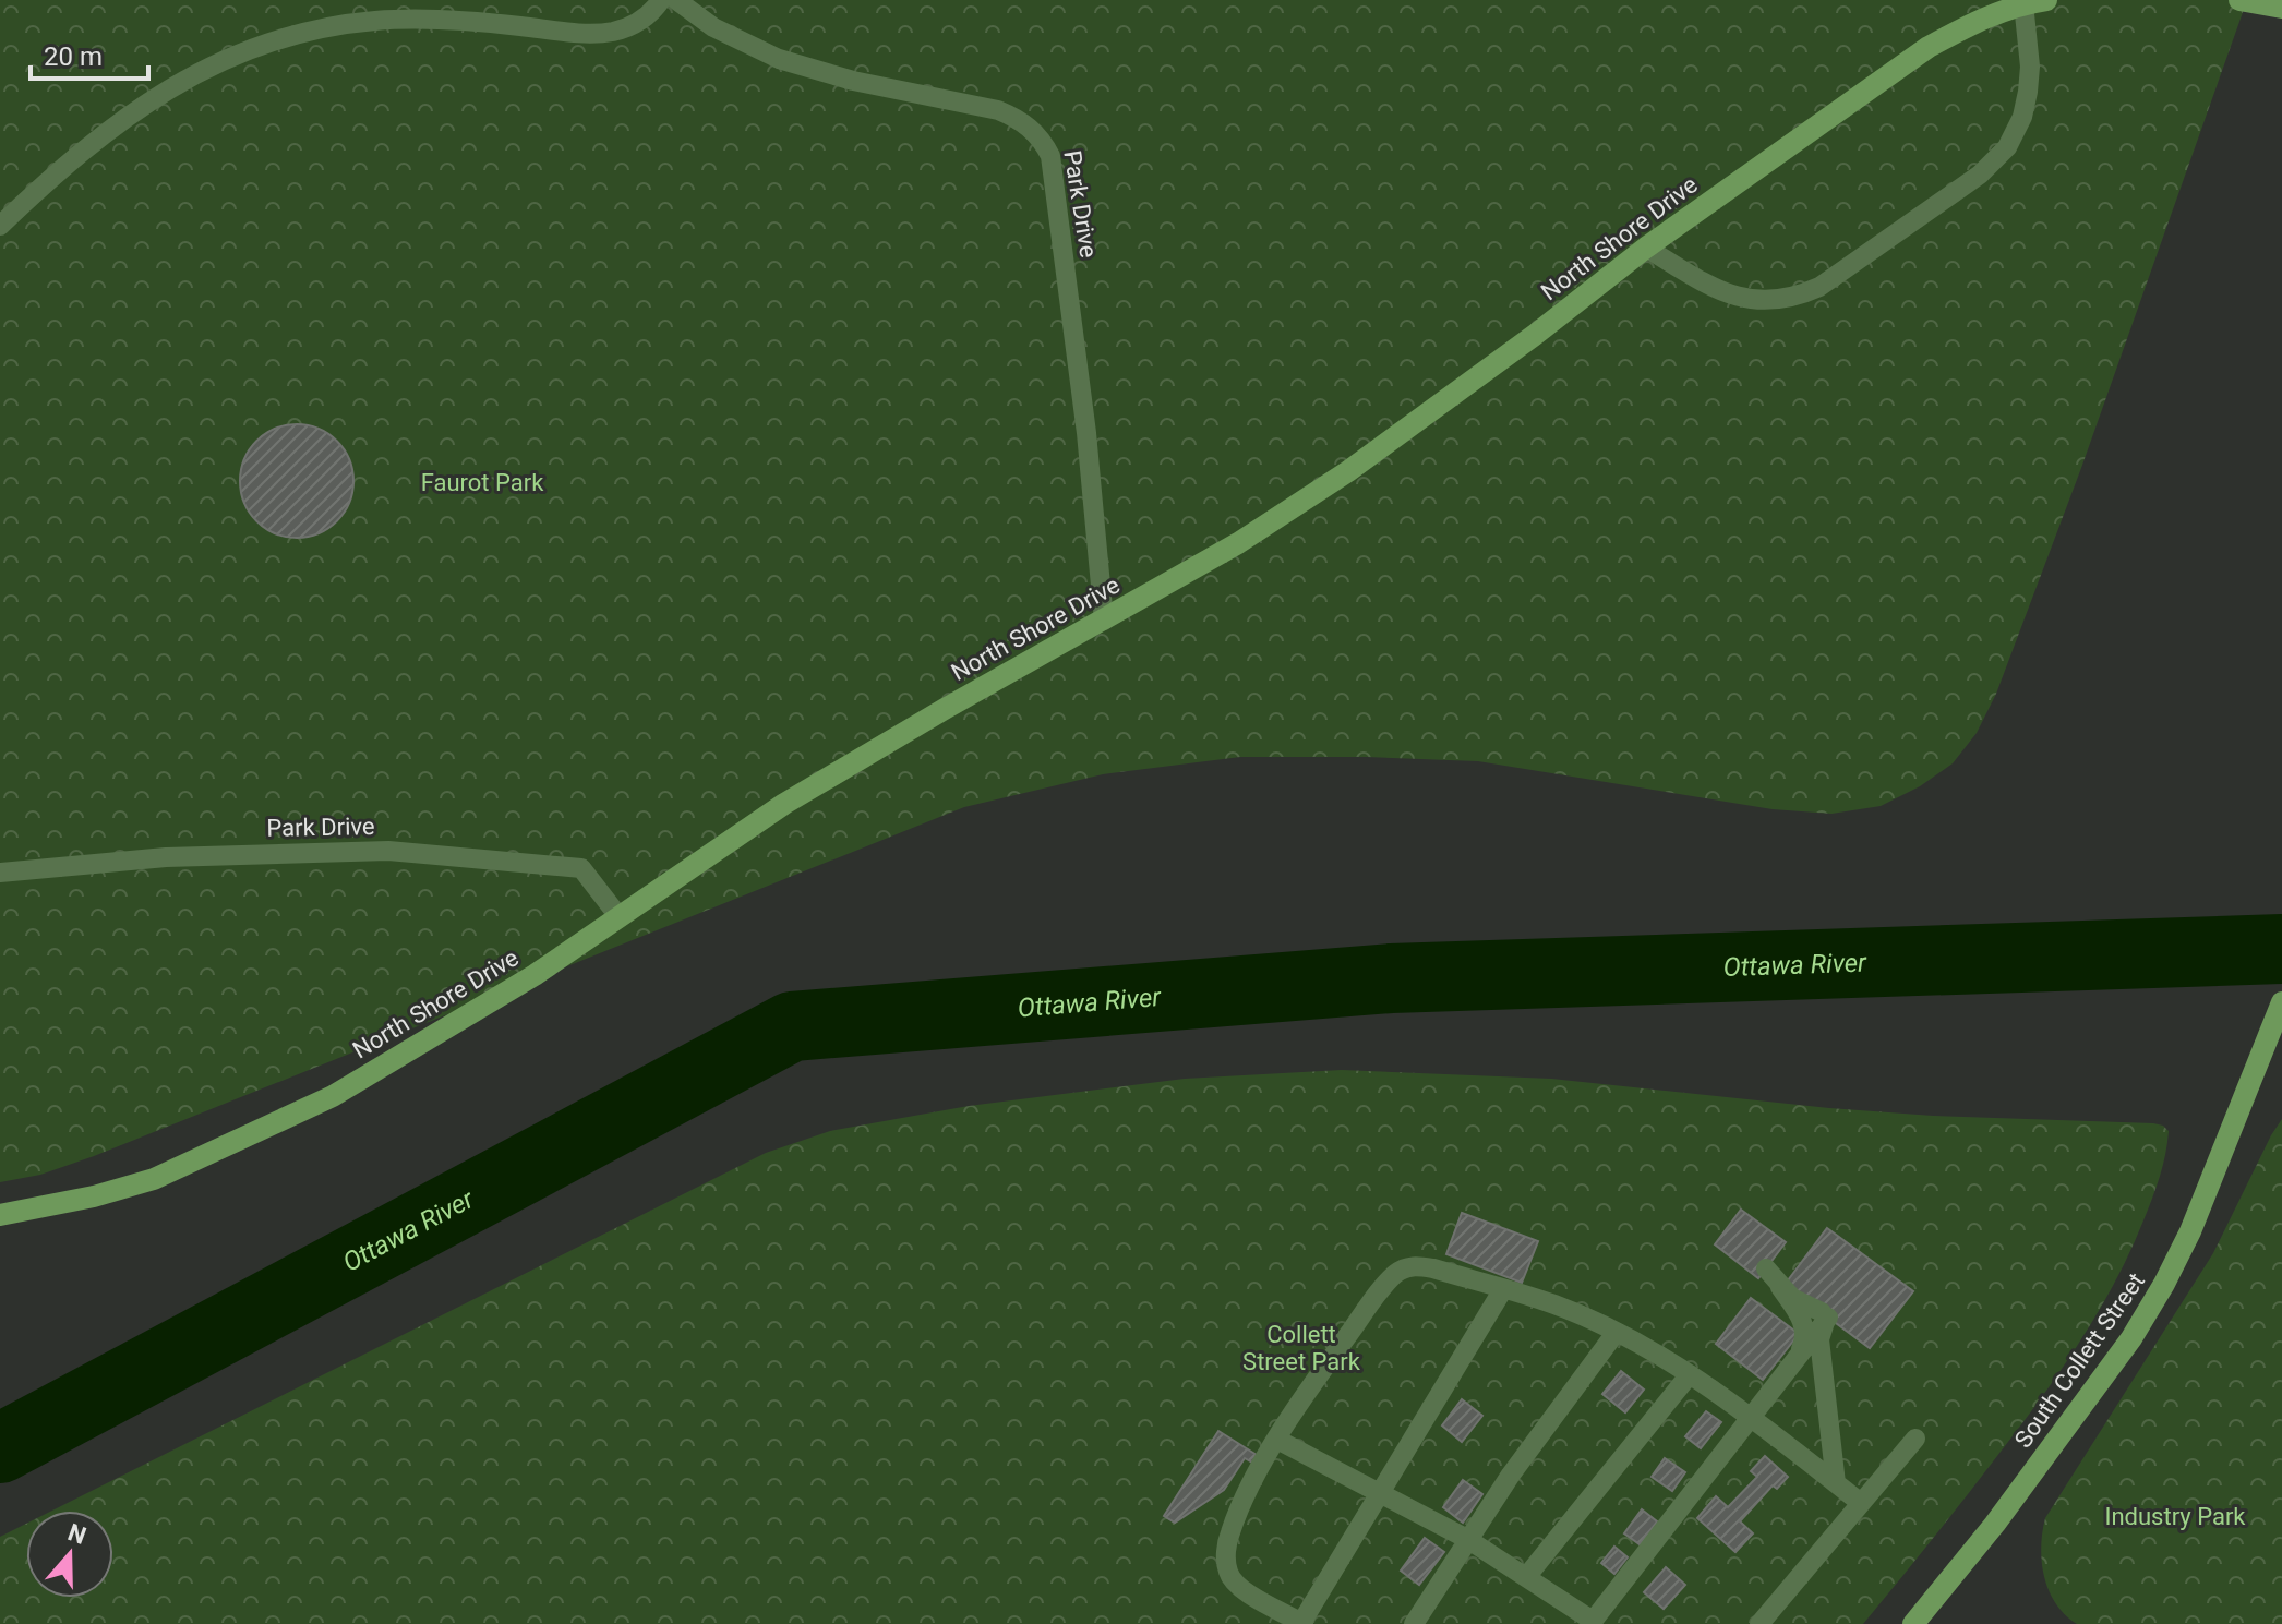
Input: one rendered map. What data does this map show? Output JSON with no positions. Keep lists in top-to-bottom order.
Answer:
{
  "streets": {
    "street": ["North Shore Drive", "South Collett Street"],
    "lane": ["Park Drive"]
  },
  "crossings": [
    ["Park Drive", "North Shore Drive"]
  ],
  "water": ["Ottawa River"],
  "parks": ["Faurot Park", "Collett Street Park", "Industry Park"],
  "scale_bar": "20 m",
  "north": "top"
}
